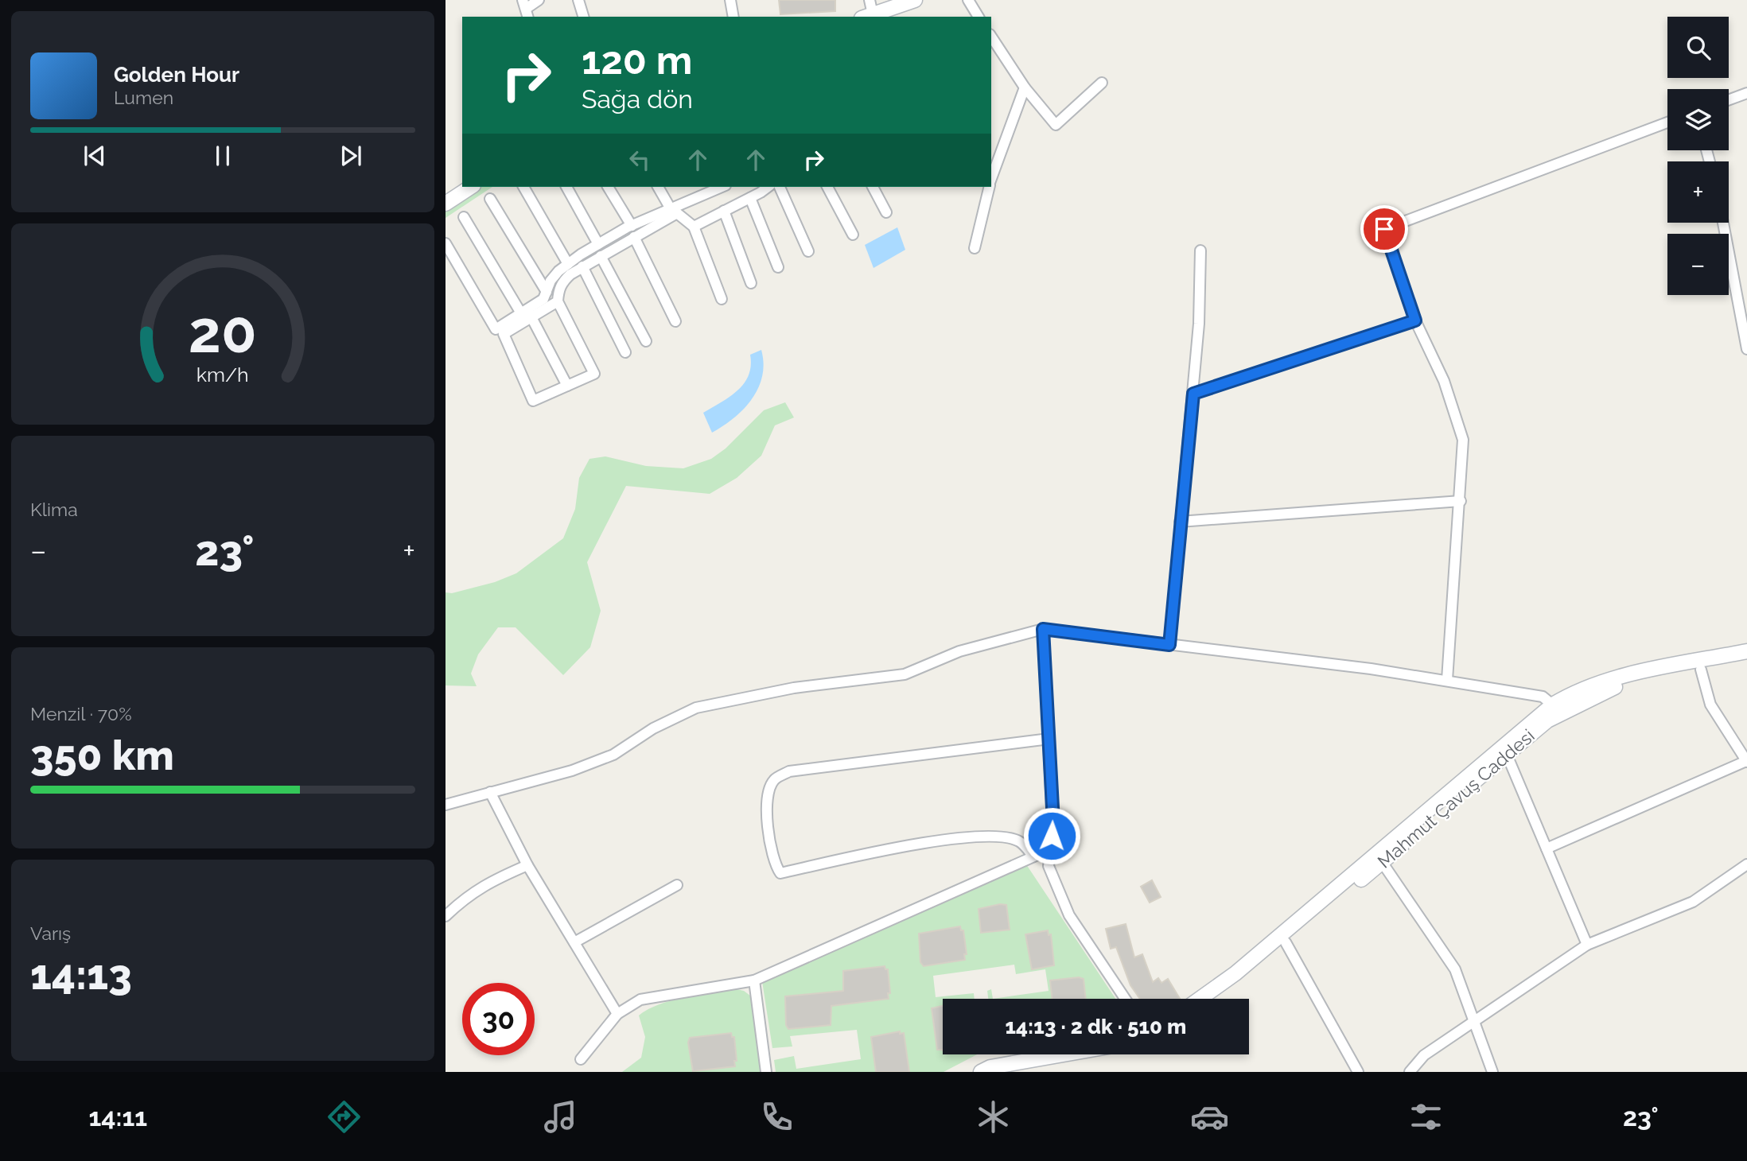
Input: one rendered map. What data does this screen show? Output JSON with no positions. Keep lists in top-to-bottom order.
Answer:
{
  "streets": {
    "main road": ["Mahmut Çavuş Caddesi"]
  },
  "page": {
    "map_buttons": ["+", "−"],
    "turn": ["120 m", "Sağa dön"],
    "song": ["Golden Hour", "Lumen"],
    "tile": [
      "Klima",
      ["Menzil · 70%", "350 km"],
      ["Varış", "14:13"]
    ],
    "heat": ["−", "23°", "+"],
    "limit": "30",
    "trip": "14:13 · 2 dk · 510 m",
    "tabs": ["14:11", "23°"],
    "gauge": ["20", "km/h"]
  }
}
